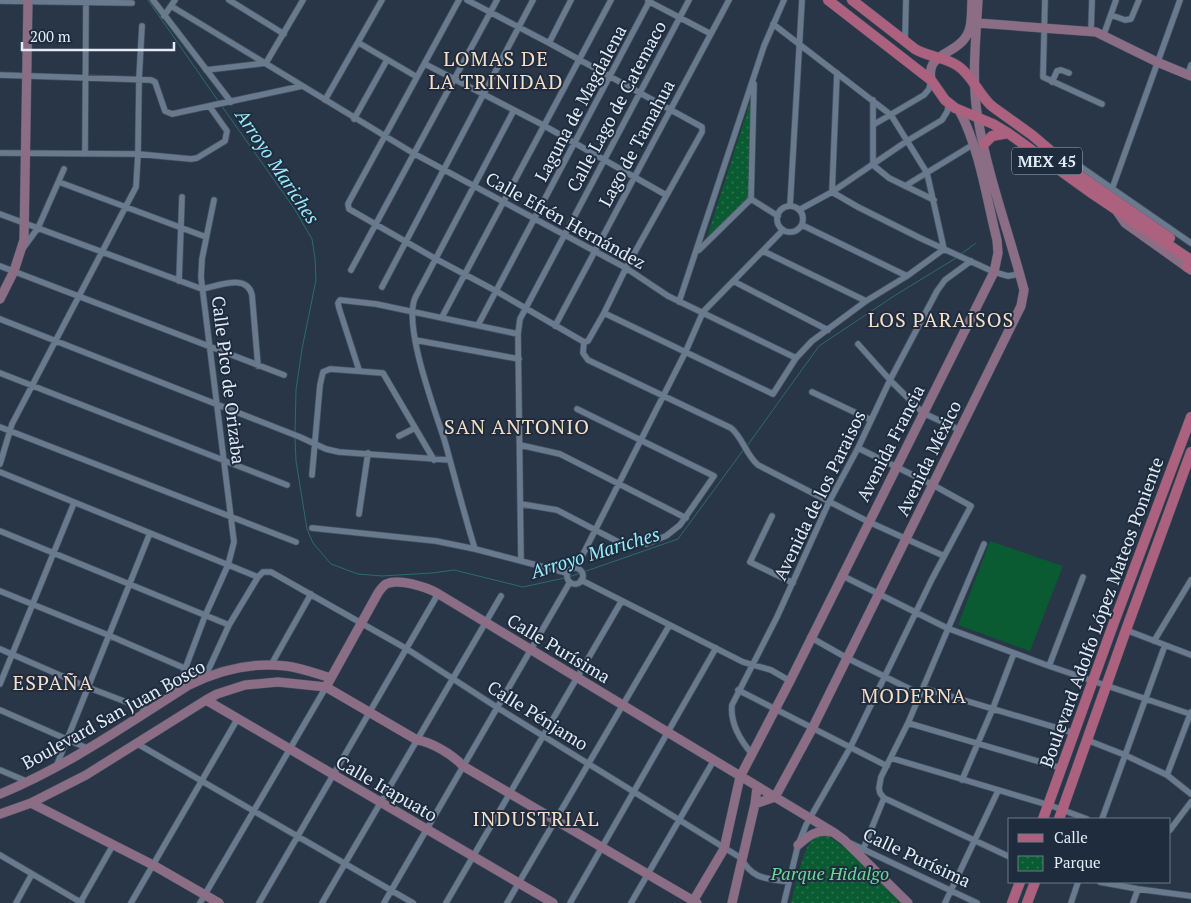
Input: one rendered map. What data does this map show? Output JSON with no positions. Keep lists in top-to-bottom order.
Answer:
{
  "streets": {
    "main road": ["MEX 45", "Boulevard Adolfo López Mateos Poniente"],
    "street": [
      "Laguna de Magdalena",
      "Calle Lago de Catemaco",
      "Lago de Tamahua",
      "Calle Efrén Hernández",
      "Calle Pico de Orizaba",
      "Avenida Francia",
      "Avenida México",
      "Avenida de los Paraisos",
      "Calle Purísima",
      "Boulevard San Juan Bosco",
      "Calle Pénjamo",
      "Calle Irapuato"
    ]
  },
  "crossings": [
    ["Laguna de Magdalena", "Calle Efrén Hernández"],
    ["Calle Lago de Catemaco", "Calle Efrén Hernández"],
    ["Lago de Tamahua", "Calle Efrén Hernández"],
    ["MEX 45", "Avenida Francia"],
    ["MEX 45", "Avenida México"],
    ["Calle Pico de Orizaba", "Boulevard San Juan Bosco"],
    ["Avenida Francia", "Avenida México"],
    ["Avenida Francia", "Avenida de los Paraisos"],
    ["Avenida Francia", "Calle Purísima"],
    ["Avenida Francia", "Calle Pénjamo"],
    ["Avenida México", "Calle Purísima"],
    ["Calle Purísima", "Boulevard San Juan Bosco"],
    ["Calle Purísima", "Calle Pénjamo"],
    ["Boulevard San Juan Bosco", "Calle Irapuato"]
  ],
  "districts": [
    "LOMAS DE LA TRINIDAD",
    "LOS PARAISOS",
    "SAN ANTONIO",
    "ESPAÑA",
    "MODERNA",
    "INDUSTRIAL"
  ],
  "water": ["Arroyo Mariches"],
  "parks": ["Parque Hidalgo"],
  "legend": ["Calle", "Parque"],
  "scale_bar": "200 m"
}
